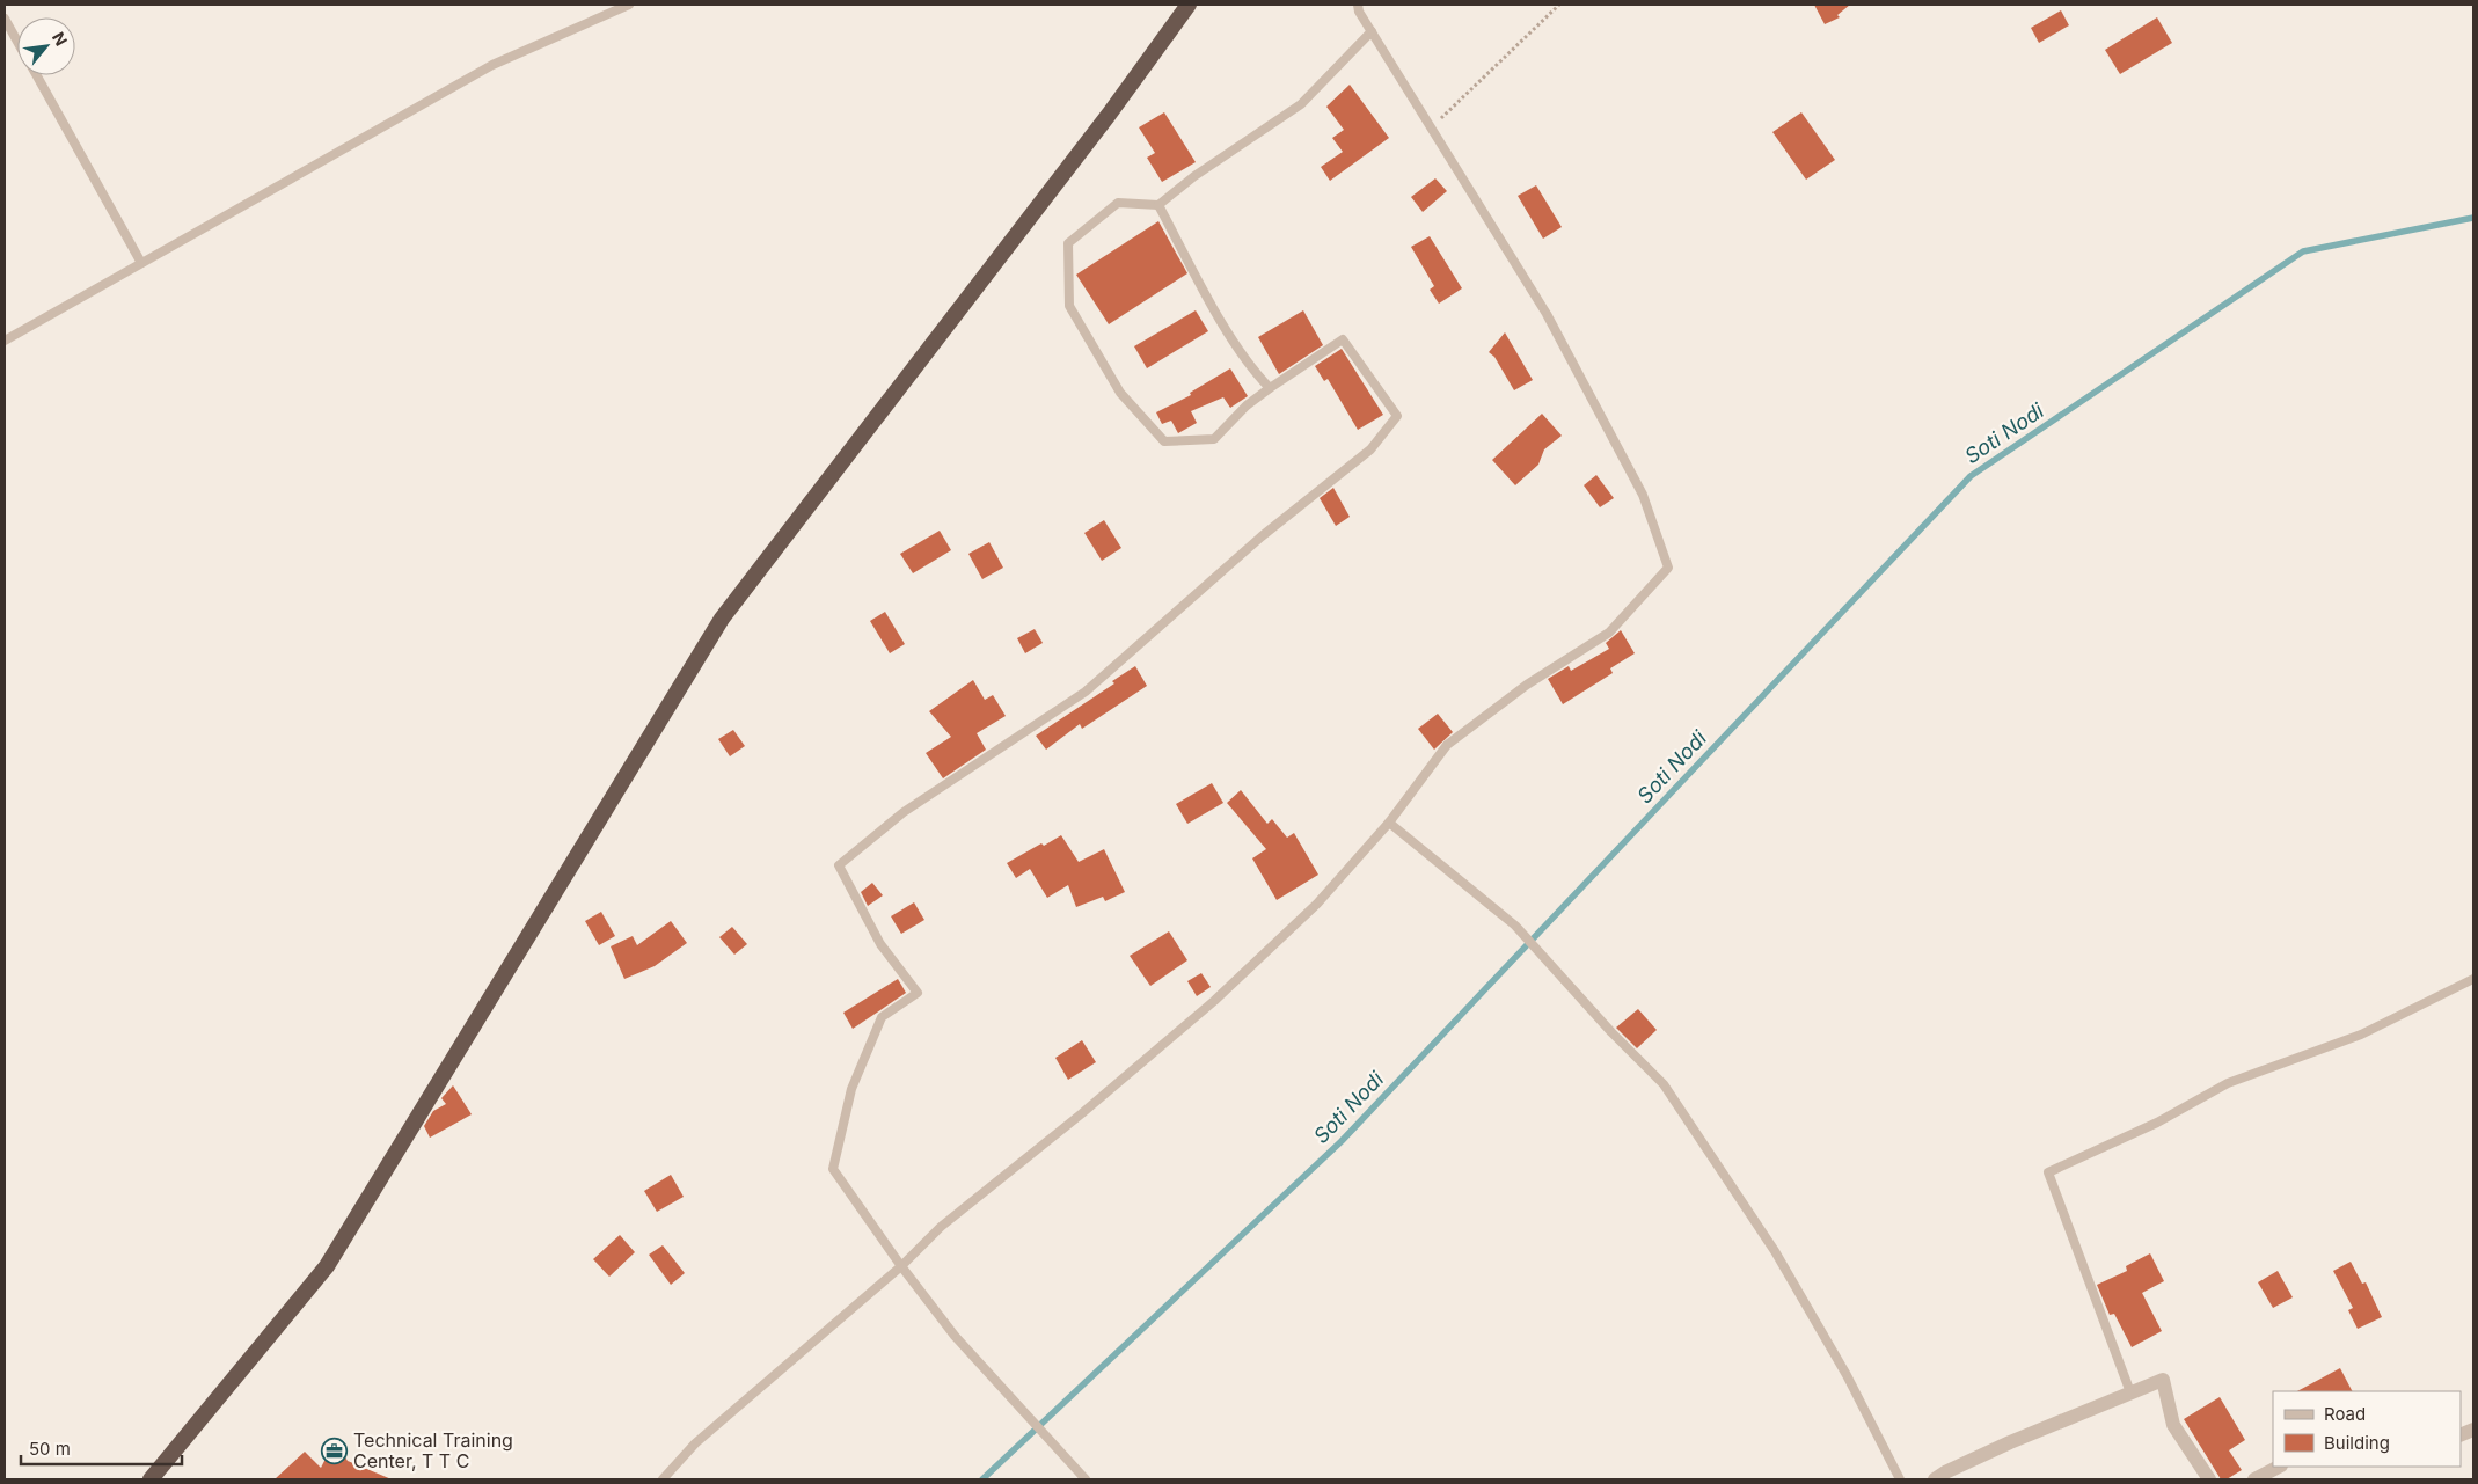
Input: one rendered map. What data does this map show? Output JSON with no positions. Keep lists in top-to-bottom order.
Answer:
{
  "water": ["Soti Nodi"],
  "places": {
    "office": ["Technical Training Center, T T C"]
  },
  "legend": ["Road", "Building"],
  "scale_bar": "50 m",
  "north": "top right"
}
